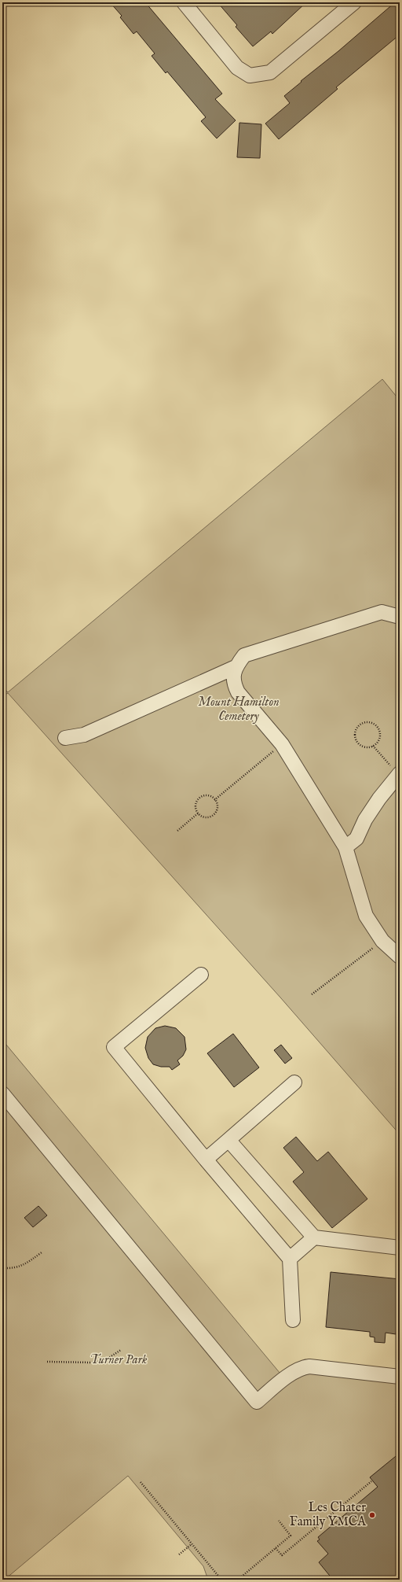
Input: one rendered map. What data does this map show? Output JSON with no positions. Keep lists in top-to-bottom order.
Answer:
{
  "parks": ["Mount Hamilton Cemetery", "Turner Park"],
  "places": ["Les Chater Family YMCA"]
}
